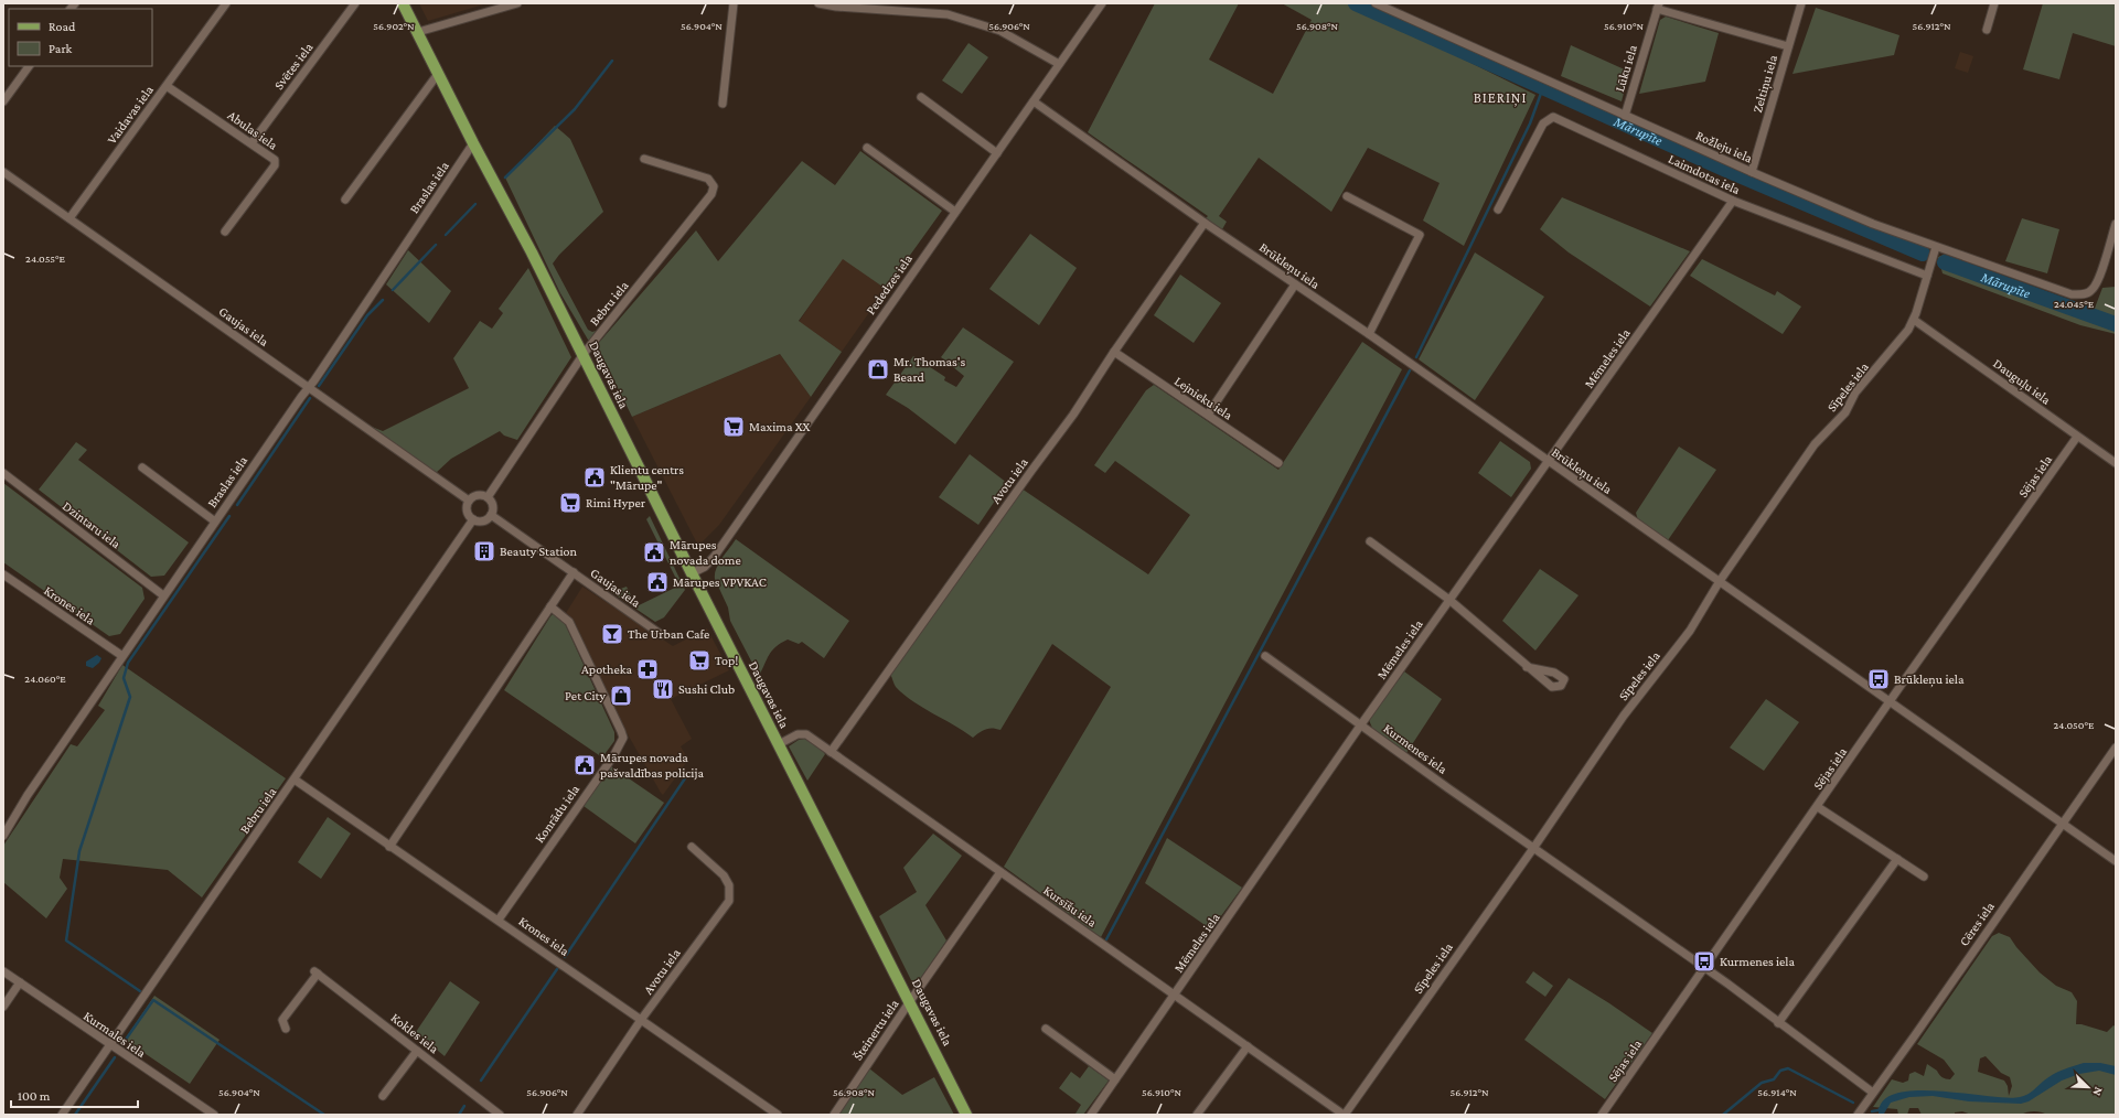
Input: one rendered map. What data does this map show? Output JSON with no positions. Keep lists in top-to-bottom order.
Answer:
{
  "streets": {
    "main road": ["Daugavas iela"],
    "street": [
      "Svētes iela",
      "Lūku iela",
      "Zeltiņu iela",
      "Vaidavas iela",
      "Abulas iela",
      "Rožleju iela",
      "Laimdotas iela",
      "Braslas iela",
      "Brūkleņu iela",
      "Pededzes iela",
      "Bebru iela",
      "Gaujas iela",
      "Mēmeles iela",
      "Dauguļu iela",
      "Sīpeles iela",
      "Lejnieku iela",
      "Sējas iela",
      "Avotu iela",
      "Dzintaru iela",
      "Krones iela",
      "Kurmenes iela",
      "Konrādu iela",
      "Kursīšu iela",
      "Cēres iela",
      "Šteinertu iela",
      "Kokles iela",
      "Kurmales iela"
    ]
  },
  "crossings": [
    ["Svētes iela", "Abulas iela"],
    ["Lūku iela", "Rožleju iela"],
    ["Zeltiņu iela", "Rožleju iela"],
    ["Vaidavas iela", "Abulas iela"],
    ["Vaidavas iela", "Gaujas iela"],
    ["Rožleju iela", "Sīpeles iela"],
    ["Laimdotas iela", "Mēmeles iela"],
    ["Laimdotas iela", "Sīpeles iela"],
    ["Braslas iela", "Gaujas iela"],
    ["Braslas iela", "Daugavas iela"],
    ["Braslas iela", "Dzintaru iela"],
    ["Braslas iela", "Krones iela"],
    ["Brūkleņu iela", "Pededzes iela"],
    ["Brūkleņu iela", "Mēmeles iela"],
    ["Brūkleņu iela", "Sīpeles iela"],
    ["Brūkleņu iela", "Sējas iela"],
    ["Brūkleņu iela", "Avotu iela"],
    ["Brūkleņu iela", "Cēres iela"],
    ["Pededzes iela", "Daugavas iela"],
    ["Bebru iela", "Gaujas iela"],
    ["Bebru iela", "Daugavas iela"],
    ["Bebru iela", "Krones iela"],
    ["Bebru iela", "Kurmales iela"],
    ["Mēmeles iela", "Kurmenes iela"],
    ["Mēmeles iela", "Kursīšu iela"],
    ["Daugavas iela", "Kursīšu iela"],
    ["Daugavas iela", "Šteinertu iela"],
    ["Dauguļu iela", "Sīpeles iela"],
    ["Dauguļu iela", "Sējas iela"],
    ["Sīpeles iela", "Kurmenes iela"],
    ["Sīpeles iela", "Kursīšu iela"],
    ["Lejnieku iela", "Avotu iela"],
    ["Sējas iela", "Kurmenes iela"],
    ["Avotu iela", "Krones iela"],
    ["Avotu iela", "Kursīšu iela"],
    ["Krones iela", "Konrādu iela"],
    ["Kurmenes iela", "Cēres iela"],
    ["Kursīšu iela", "Šteinertu iela"]
  ],
  "districts": ["BIERIŅI"],
  "water": ["Mārupīte"],
  "places": {
    "shop": ["Mr. Thomas's Beard", "Pet City"],
    "supermarket": ["Maxima XX", "Rimi Hyper", "Top!"],
    "public building": [
      "Klientu centrs \"Mārupe\"",
      "Mārupes novada dome",
      "Mārupes VPVKAC",
      "Mārupes novada pašvaldības policija"
    ],
    "building": ["Beauty Station"],
    "bar": ["The Urban Cafe"],
    "pharmacy": ["Apotheka"],
    "bus stop": ["Brūkleņu iela", "Kurmenes iela"],
    "restaurant": ["Sushi Club"]
  },
  "legend": ["Road", "Park"],
  "scale_bar": "100 m",
  "north": "bottom right",
  "coordinates": [
    "56.902°N",
    "56.904°N",
    "56.906°N",
    "56.908°N",
    "56.910°N",
    "56.912°N",
    "24.055°E",
    "24.045°E",
    "24.060°E",
    "24.050°E",
    "56.914°N"
  ]
}
